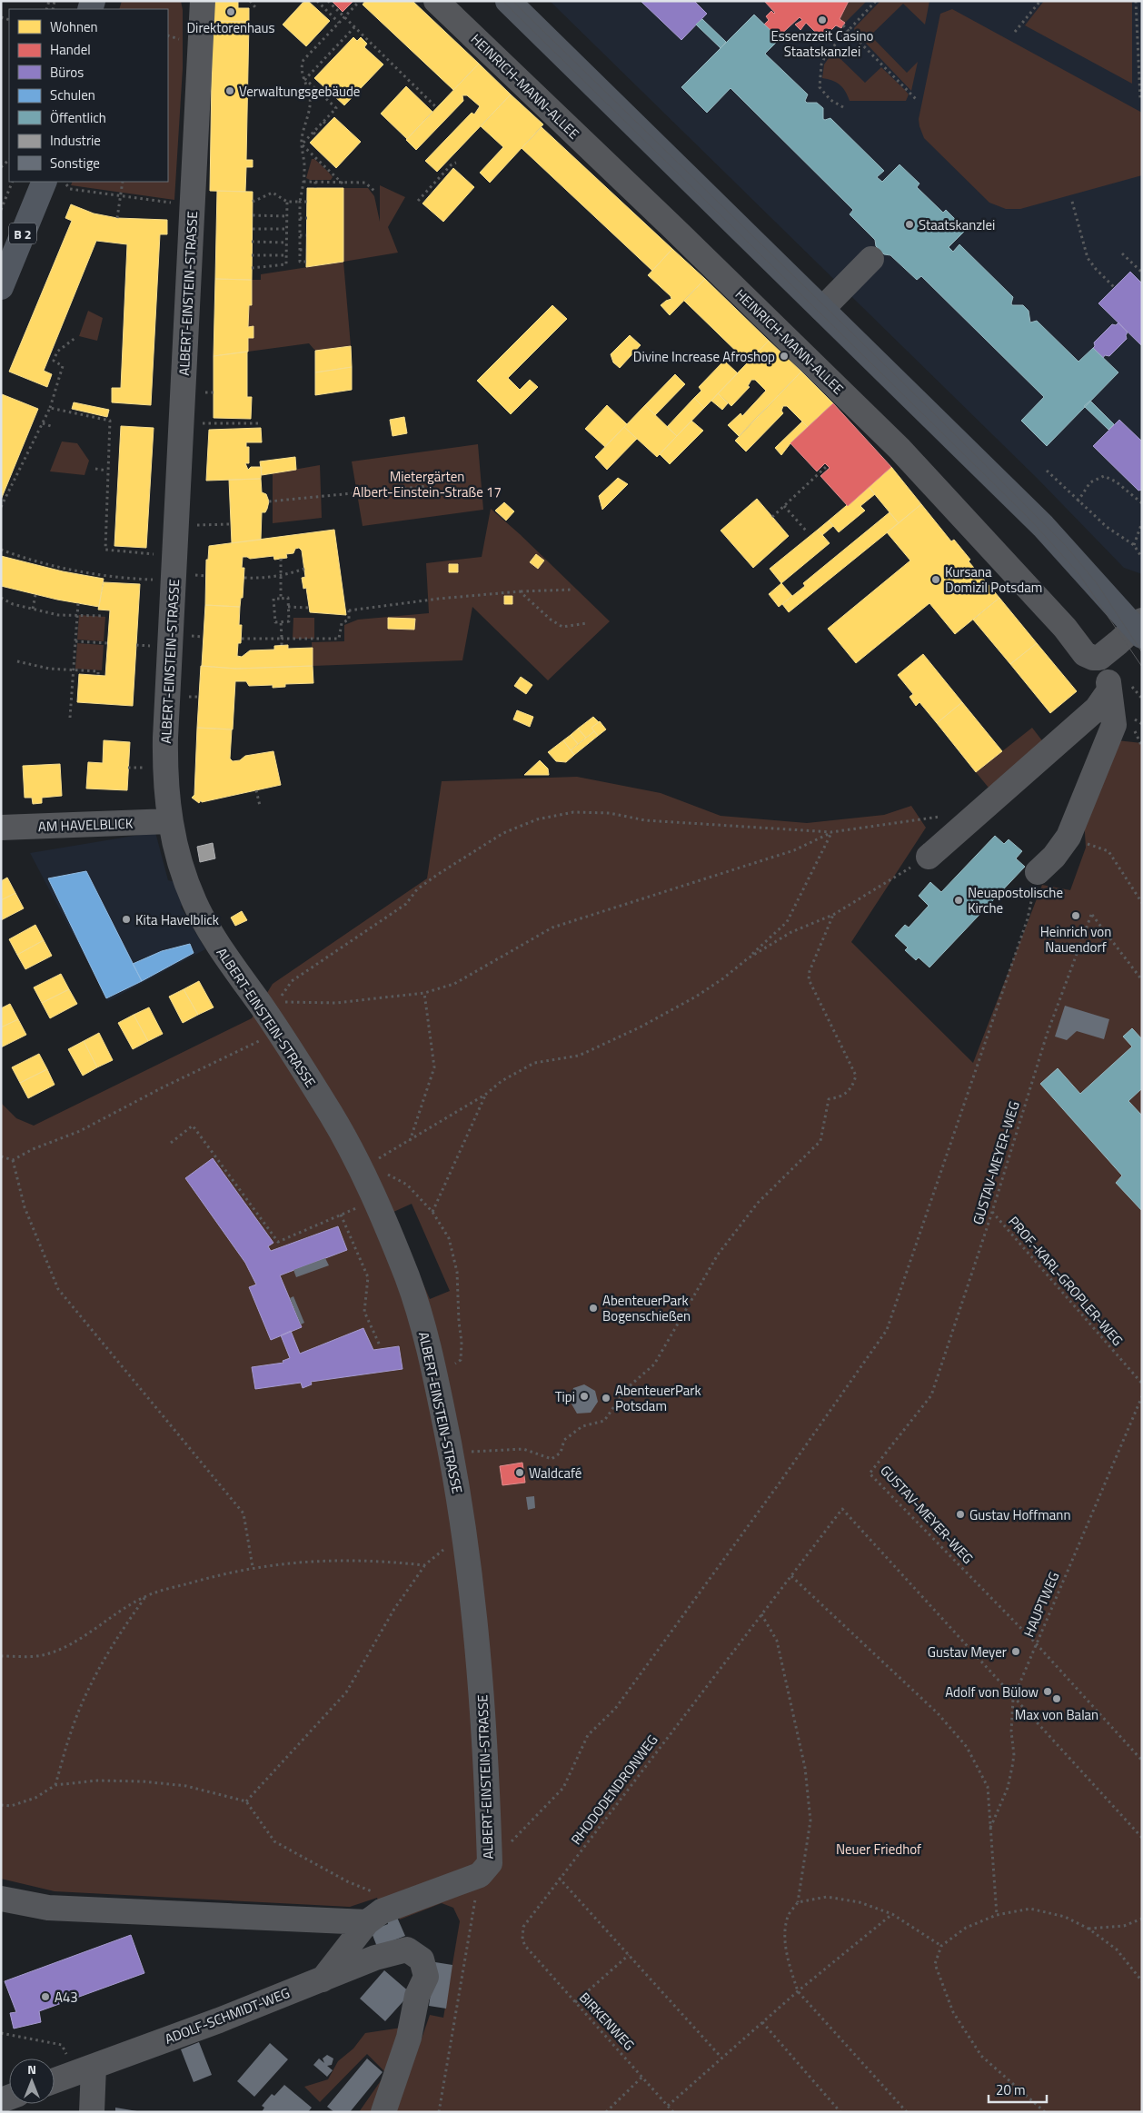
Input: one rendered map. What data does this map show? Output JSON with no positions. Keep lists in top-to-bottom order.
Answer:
{
  "streets": {
    "main road": ["B 2"],
    "street": [
      "HEINRICH-MANN-ALLEE",
      "ALBERT-EINSTEIN-STRASSE",
      "AM HAVELBLICK",
      "ADOLF-SCHMIDT-WEG"
    ],
    "path": [
      "GUSTAV-MEYER-WEG",
      "PROF.-KARL-GROPLER-WEG",
      "HAUPTWEG",
      "RHODODENDRONWEG",
      "BIRKENWEG"
    ]
  },
  "crossings": [
    ["ALBERT-EINSTEIN-STRASSE", "AM HAVELBLICK"],
    ["GUSTAV-MEYER-WEG", "PROF.-KARL-GROPLER-WEG"],
    ["GUSTAV-MEYER-WEG", "HAUPTWEG"],
    ["HAUPTWEG", "RHODODENDRONWEG"],
    ["RHODODENDRONWEG", "BIRKENWEG"]
  ],
  "parks": ["Mietergärten Albert-Einstein-Straße 17", "Neuer Friedhof"],
  "places": [
    "Direktorenhaus",
    "Essenzzeit Casino Staatskanzlei",
    "Verwaltungsgebäude",
    "Staatskanzlei",
    "Divine Increase Afroshop",
    "Kursana Domizil Potsdam",
    "Neuapostolische Kirche",
    "Heinrich von Nauendorf",
    "Kita Havelblick",
    "AbenteuerPark Bogenschießen",
    "Tipi",
    "AbenteuerPark Potsdam",
    "Waldcafé",
    "Gustav Hoffmann",
    "Gustav Meyer",
    "Adolf von Bülow",
    "Max von Balan",
    "A43"
  ],
  "legend": [
    "Wohnen",
    "Handel",
    "Büros",
    "Schulen",
    "Öffentlich",
    "Industrie",
    "Sonstige"
  ],
  "scale_bar": "20 m",
  "north": "top"
}
